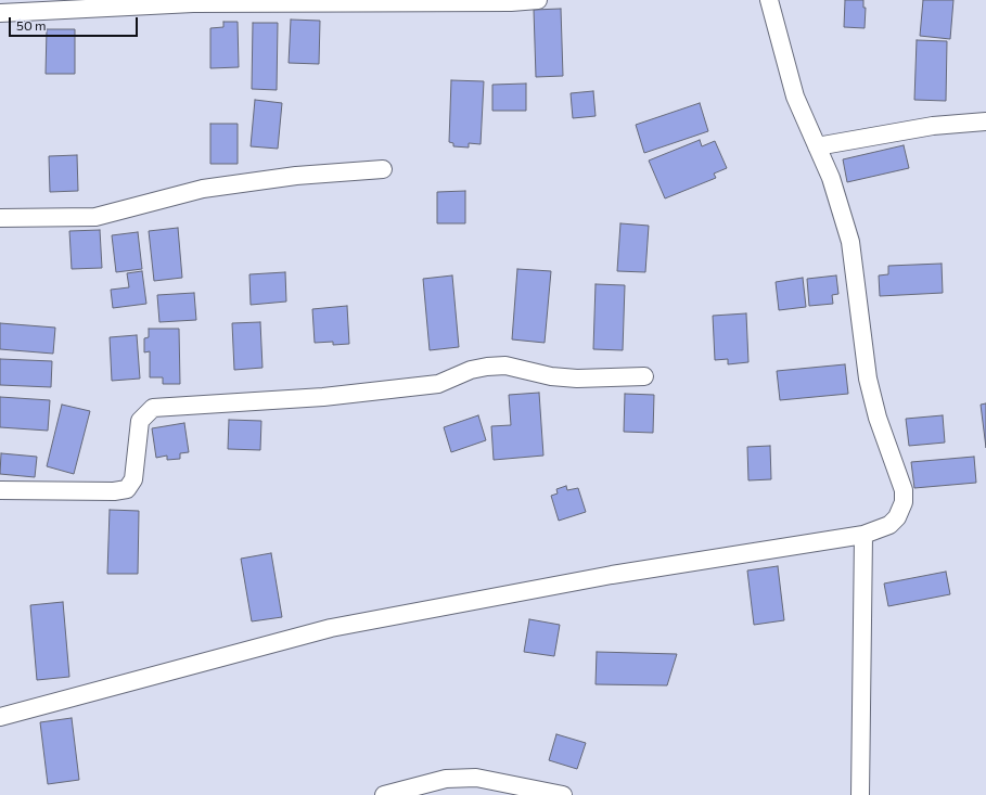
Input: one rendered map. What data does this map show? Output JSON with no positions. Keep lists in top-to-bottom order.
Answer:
{
  "scale_bar": "50 m"
}
